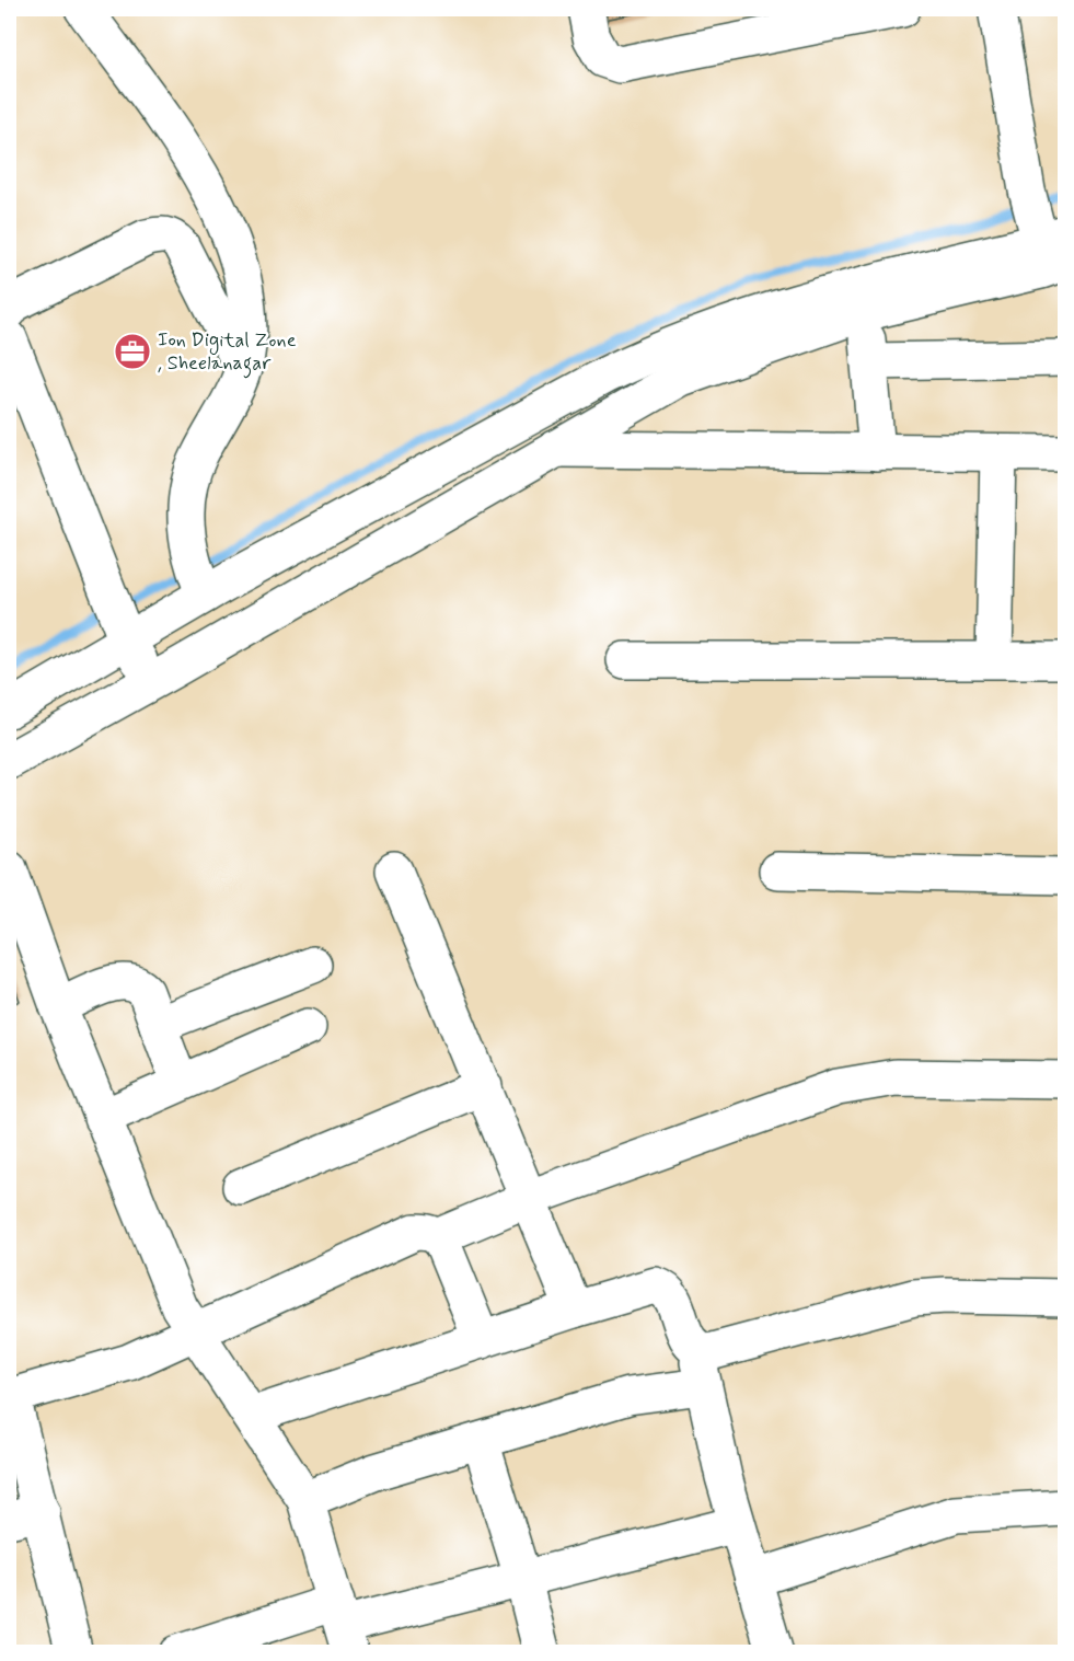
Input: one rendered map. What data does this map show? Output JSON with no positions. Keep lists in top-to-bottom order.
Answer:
{
  "places": {
    "office": ["Ion Digital Zone , Sheelanagar"]
  }
}
